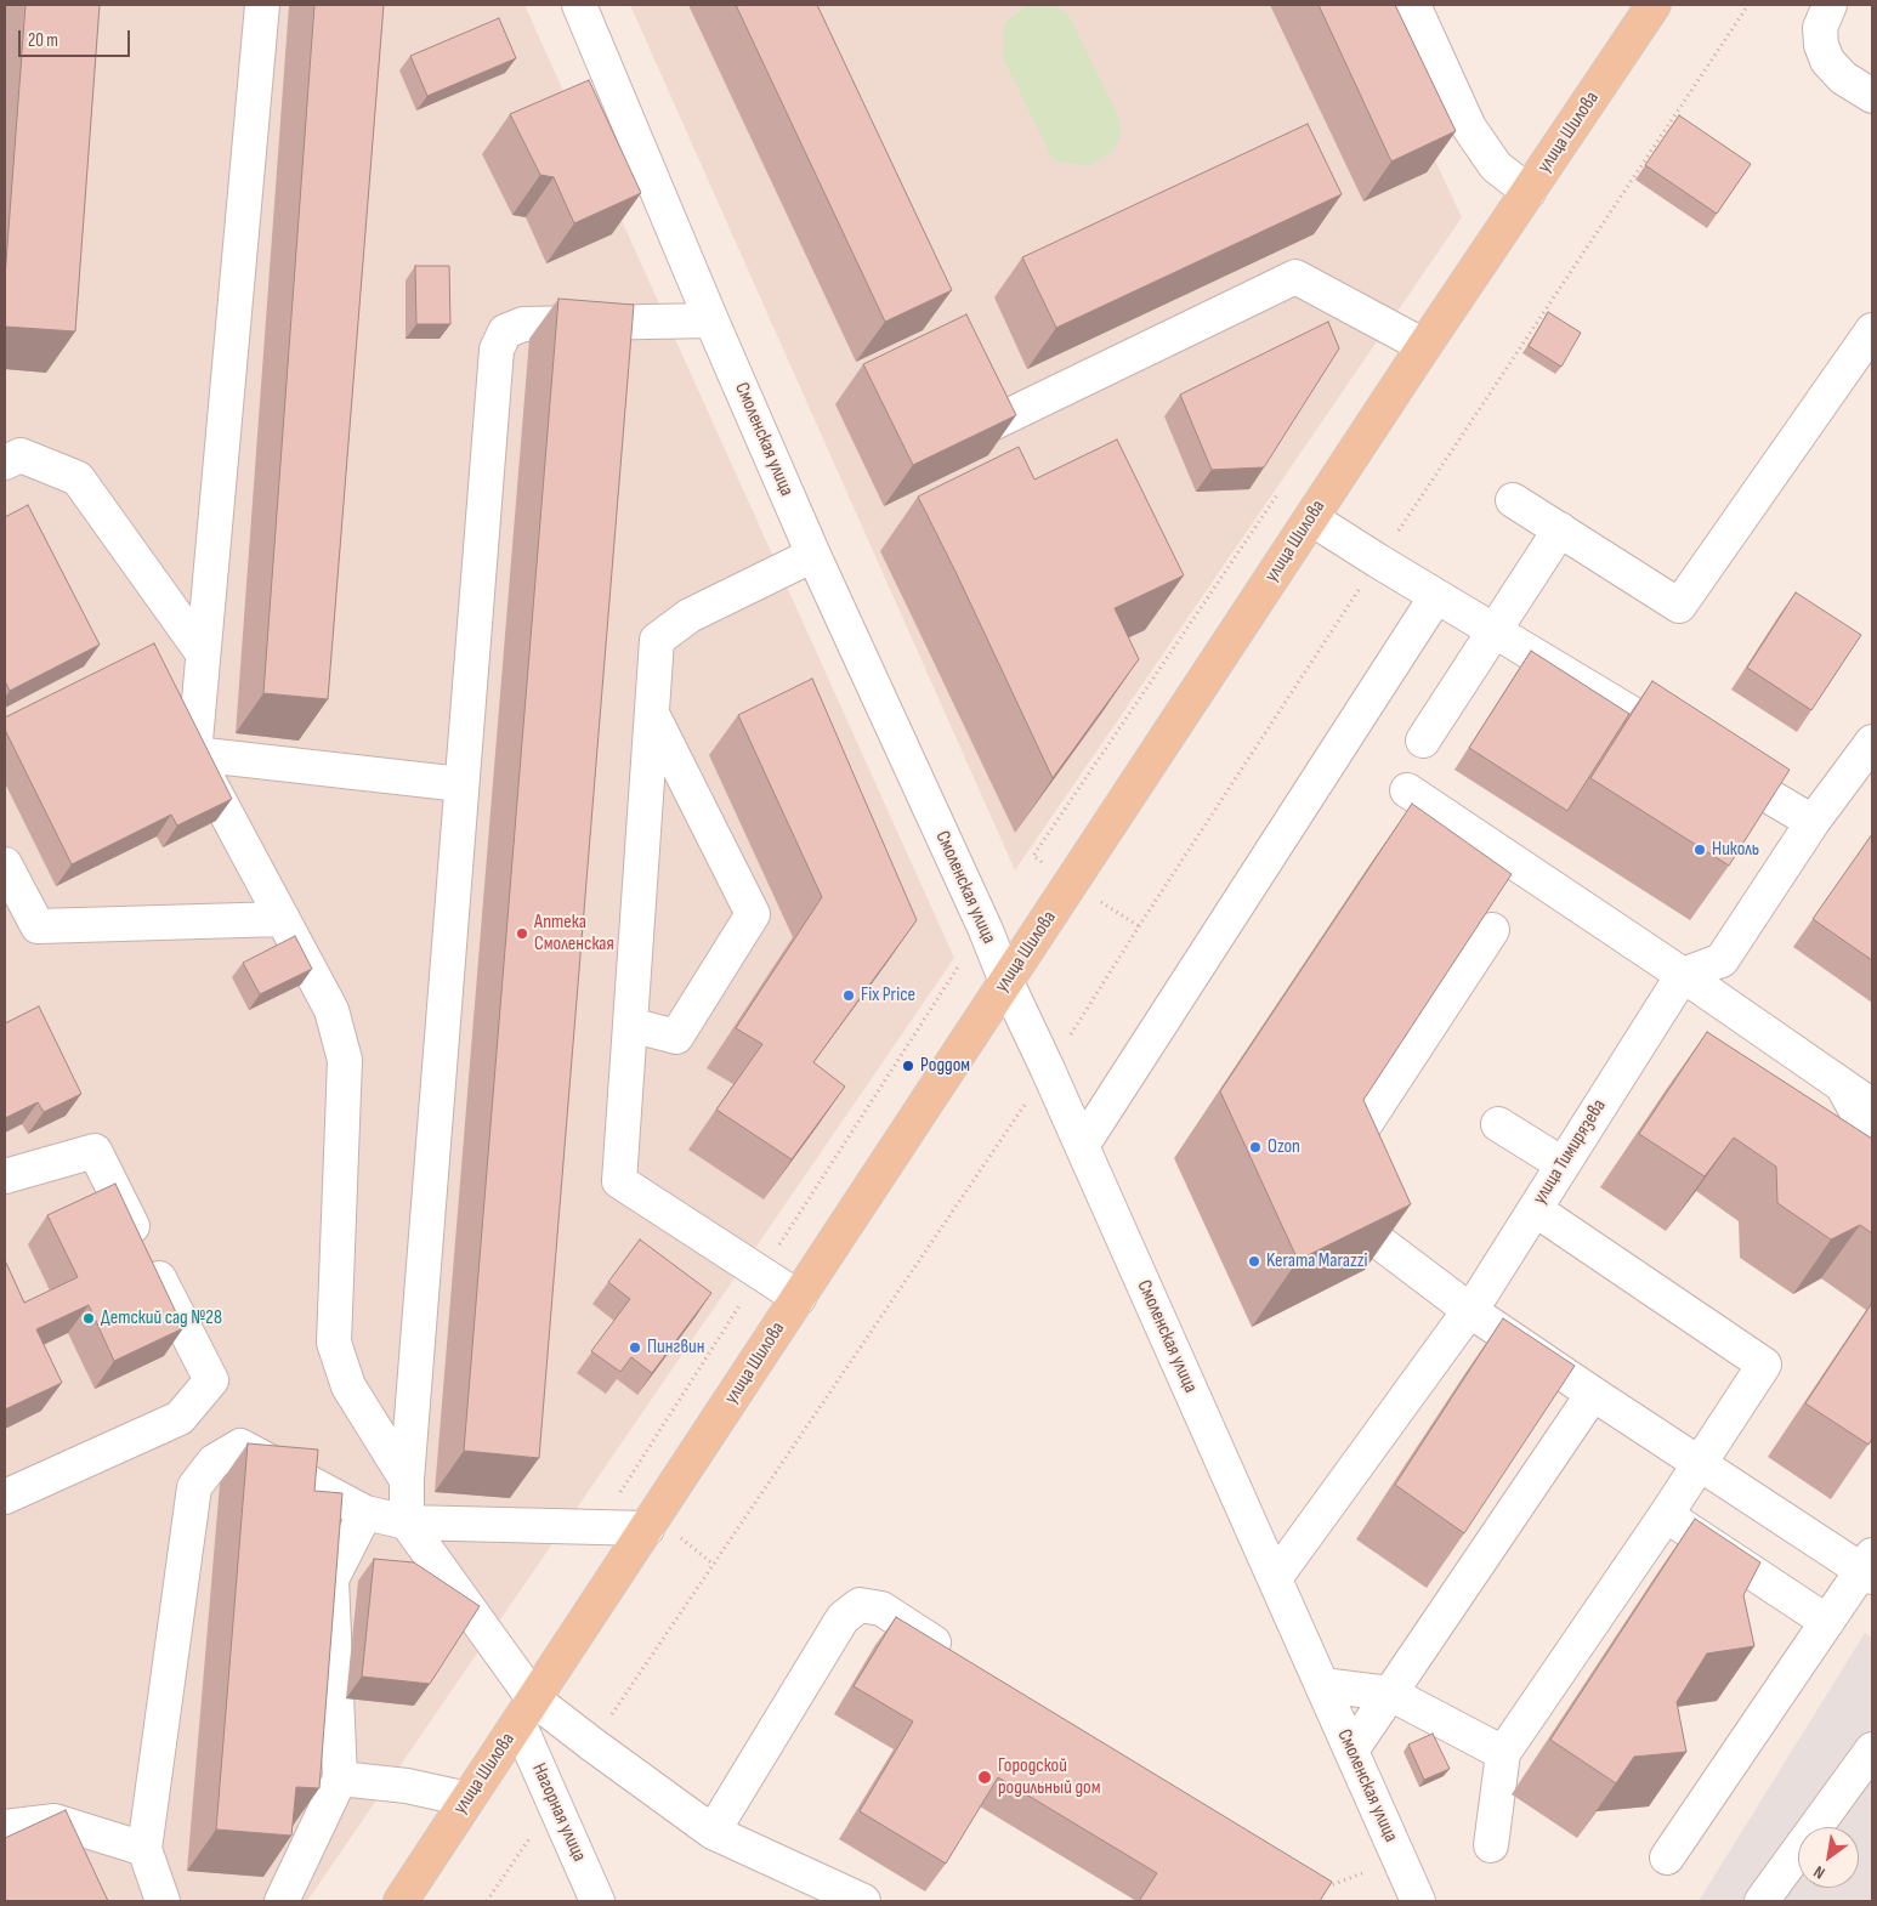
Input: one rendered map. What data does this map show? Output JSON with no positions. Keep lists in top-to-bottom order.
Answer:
{
  "streets": {
    "main road": ["улица Шилова"],
    "street": ["Смоленская улица", "улица Тимирязева", "Нагорная улица"]
  },
  "crossings": [
    ["улица Шилова", "Смоленская улица"],
    ["улица Шилова", "Нагорная улица"],
    ["Смоленская улица", "улица Тимирязева"]
  ],
  "places": [
    "Николь",
    "Аптека Смоленская",
    "Fix Price",
    "Роддом",
    "Ozon",
    "Kerama Marazzi",
    "Детский сад №28",
    "Пингвин",
    "Городской родильный дом"
  ],
  "scale_bar": "20 m",
  "north": "bottom left"
}
